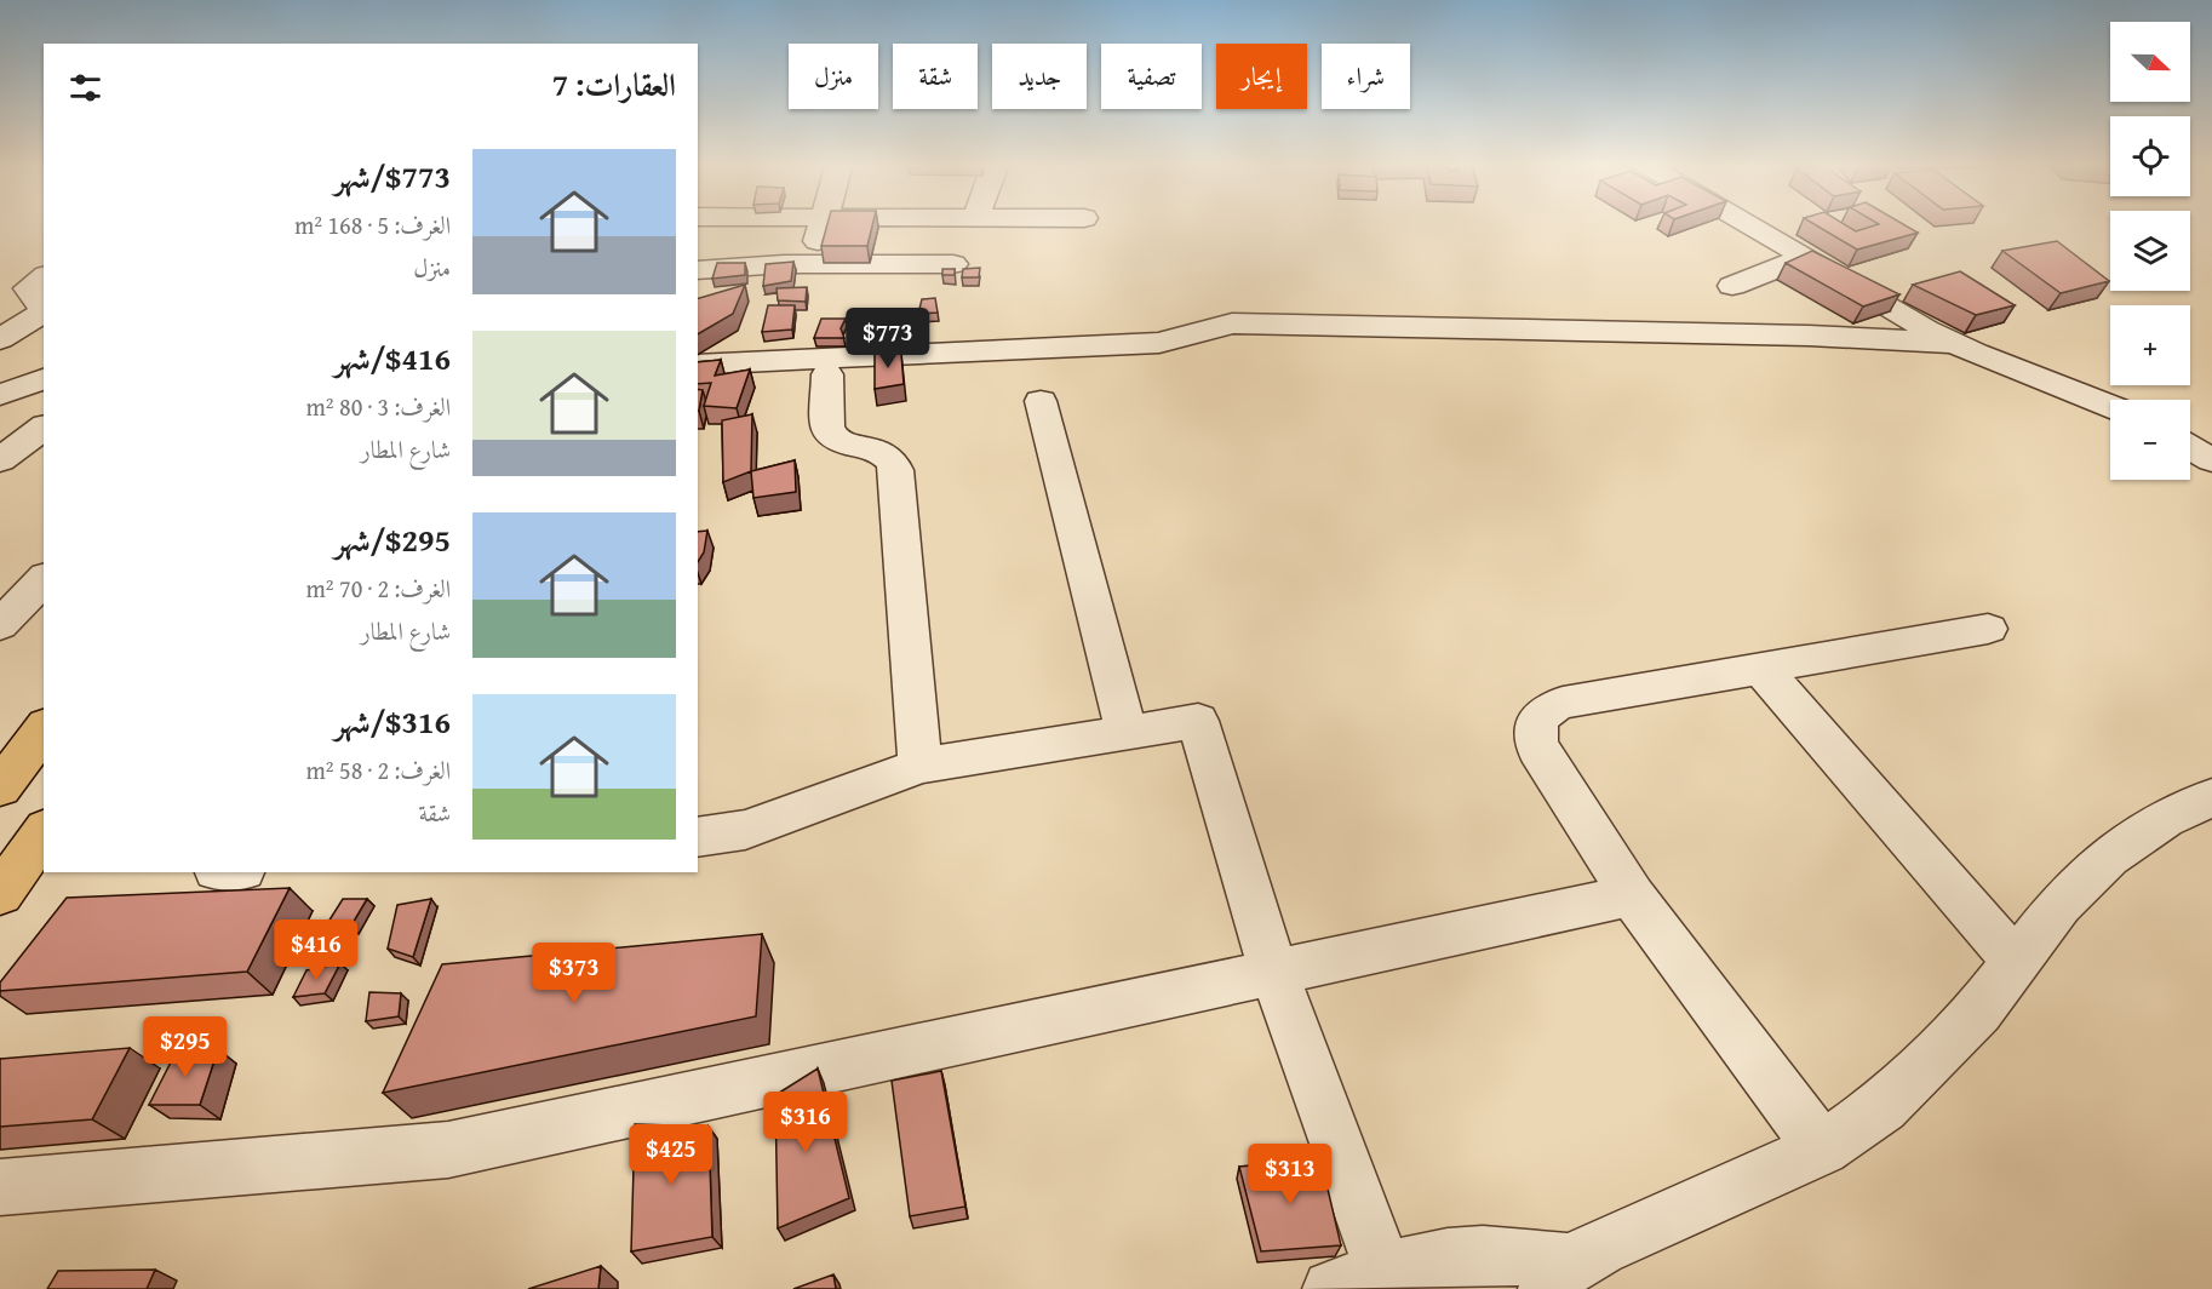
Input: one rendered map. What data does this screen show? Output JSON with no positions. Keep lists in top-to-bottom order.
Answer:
{
  "north": "right",
  "page": {
    "map_buttons": ["+", "−"],
    "chip": [
      "شراء",
      "إيجار",
      "تصفية",
      "جديد",
      "شقة",
      "منزل"
    ],
    "heading": "العقارات: 7",
    "list": [
      {
        "name": "$773/شهر",
        "note": "الغرف: 5 · 168 m² · منزل"
      },
      {
        "name": "$416/شهر",
        "note": "الغرف: 3 · 80 m² · شارع المطار"
      },
      {
        "name": "$295/شهر",
        "note": "الغرف: 2 · 70 m² · شارع المطار"
      },
      {
        "name": "$316/شهر",
        "note": "الغرف: 2 · 58 m² · شقة"
      }
    ],
    "price": [
      "$773",
      "$416",
      "$373",
      "$295",
      "$316",
      "$425",
      "$313"
    ]
  }
}
